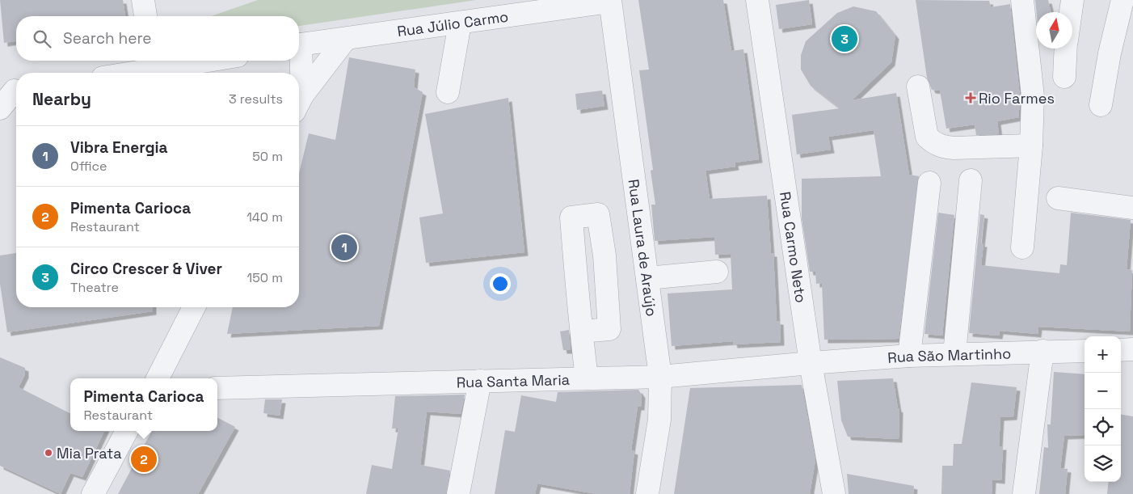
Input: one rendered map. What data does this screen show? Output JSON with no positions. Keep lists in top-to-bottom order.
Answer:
{
  "streets": {
    "street": [
      "Rua Júlio Carmo",
      "Rua Laura de Araújo",
      "Rua Carmo Neto",
      "Rua São Martinho",
      "Rua Santa Maria"
    ]
  },
  "crossings": [
    ["Rua Júlio Carmo", "Rua Laura de Araújo"],
    ["Rua Laura de Araújo", "Rua Santa Maria"],
    ["Rua Carmo Neto", "Rua São Martinho"],
    ["Rua Carmo Neto", "Rua Santa Maria"],
    ["Rua São Martinho", "Rua Santa Maria"]
  ],
  "places": {
    "health": ["Rio Farmes"],
    "other": ["Mia Prata"]
  },
  "north": "top",
  "page": {
    "search": "Search here",
    "pins": ["3", "1", "2"],
    "heading": ["Nearby", "3 results"],
    "list": [
      {
        "mark": "1",
        "name": "Vibra Energia",
        "note": "Office",
        "value": "50 m"
      },
      {
        "mark": "2",
        "name": "Pimenta Carioca",
        "note": "Restaurant",
        "value": "140 m"
      },
      {
        "mark": "3",
        "name": "Circo Crescer & Viver",
        "note": "Theatre",
        "value": "150 m"
      }
    ],
    "map_buttons": ["+", "−"],
    "popup": ["Pimenta Carioca", "Restaurant"]
  }
}
